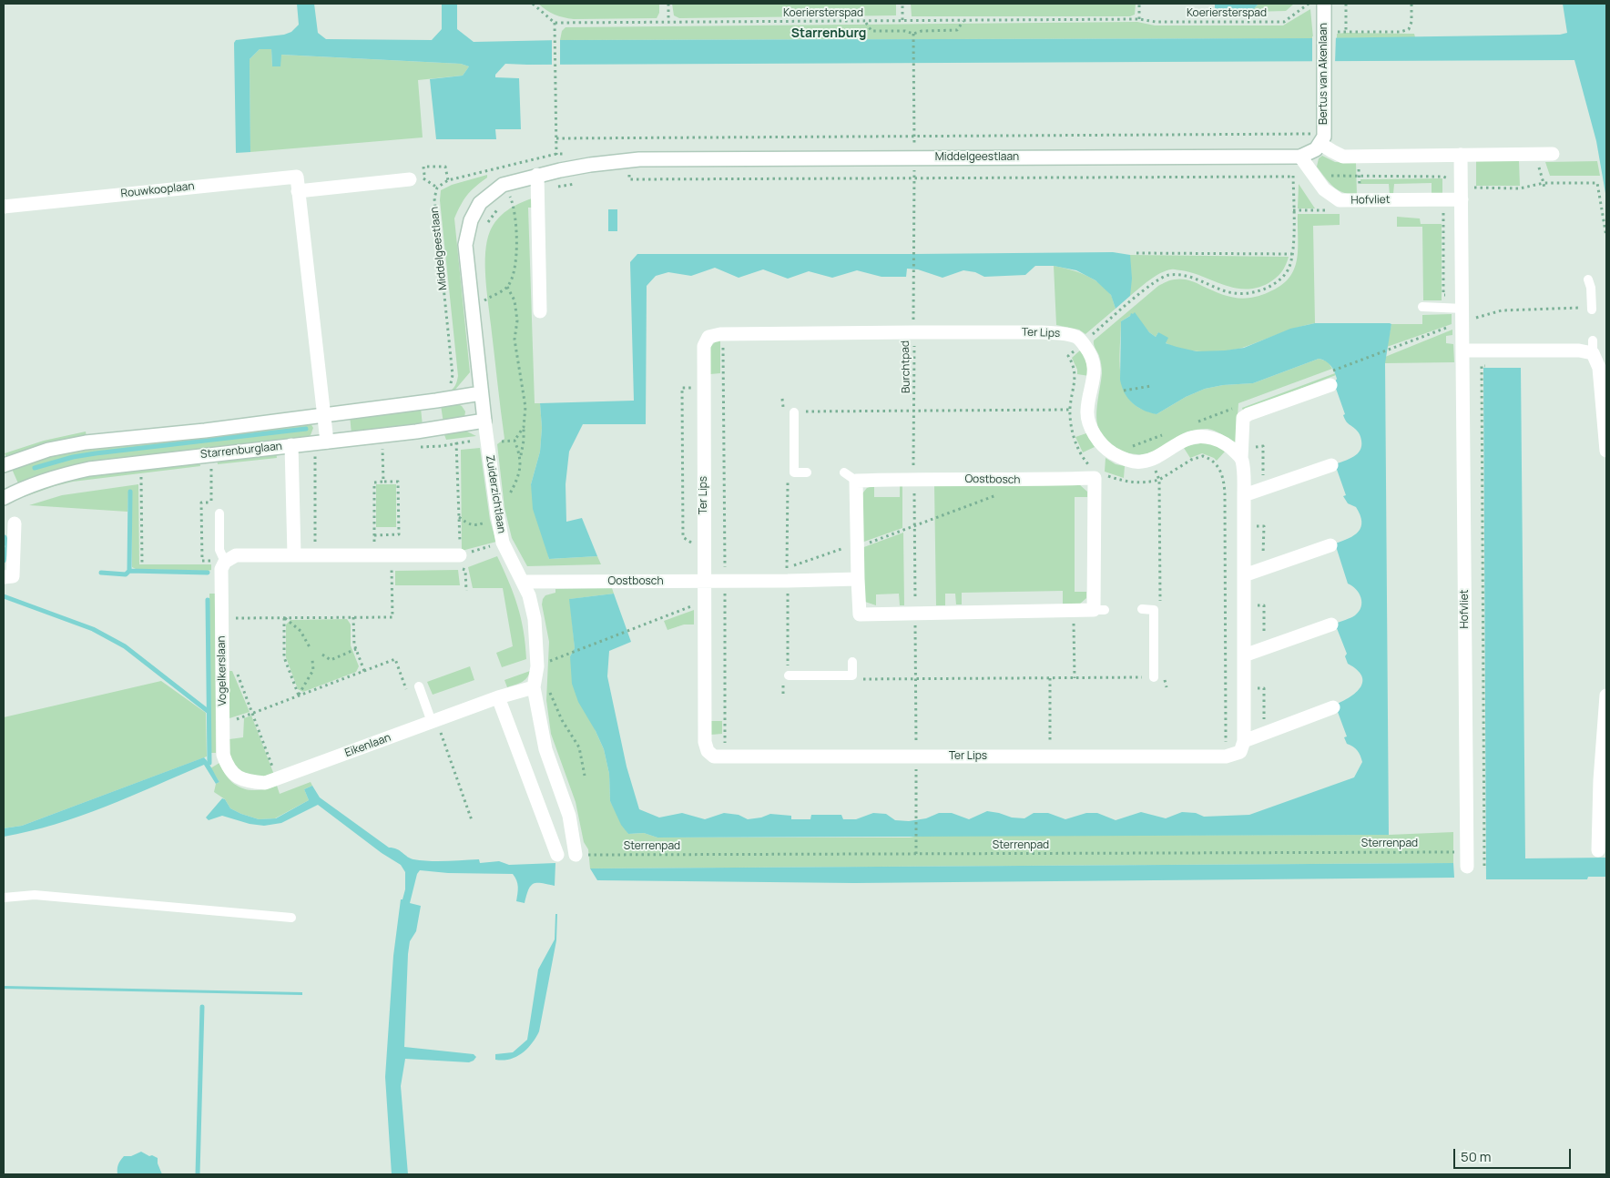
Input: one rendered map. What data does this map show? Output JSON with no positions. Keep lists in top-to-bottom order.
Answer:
{
  "streets": {
    "street": [
      "Bertus van Akenlaan",
      "Middelgeestlaan",
      "Rouwkooplaan",
      "Hofvliet",
      "Ter Lips",
      "Starrenburglaan",
      "Oostbosch",
      "Zuiderzichtlaan",
      "Vogelkerslaan",
      "Eikenlaan"
    ],
    "path": ["Koeriersterspad", "Burchtpad", "Sterrenpad"]
  },
  "crossings": [
    ["Middelgeestlaan", "Hofvliet"],
    ["Middelgeestlaan", "Zuiderzichtlaan"],
    ["Rouwkooplaan", "Starrenburglaan"],
    ["Hofvliet", "Sterrenpad"],
    ["Ter Lips", "Burchtpad"],
    ["Ter Lips", "Oostbosch"],
    ["Burchtpad", "Oostbosch"],
    ["Burchtpad", "Sterrenpad"],
    ["Starrenburglaan", "Zuiderzichtlaan"],
    ["Oostbosch", "Zuiderzichtlaan"],
    ["Zuiderzichtlaan", "Eikenlaan"],
    ["Zuiderzichtlaan", "Sterrenpad"],
    ["Vogelkerslaan", "Eikenlaan"]
  ],
  "districts": ["Starrenburg"],
  "scale_bar": "50 m"
}
